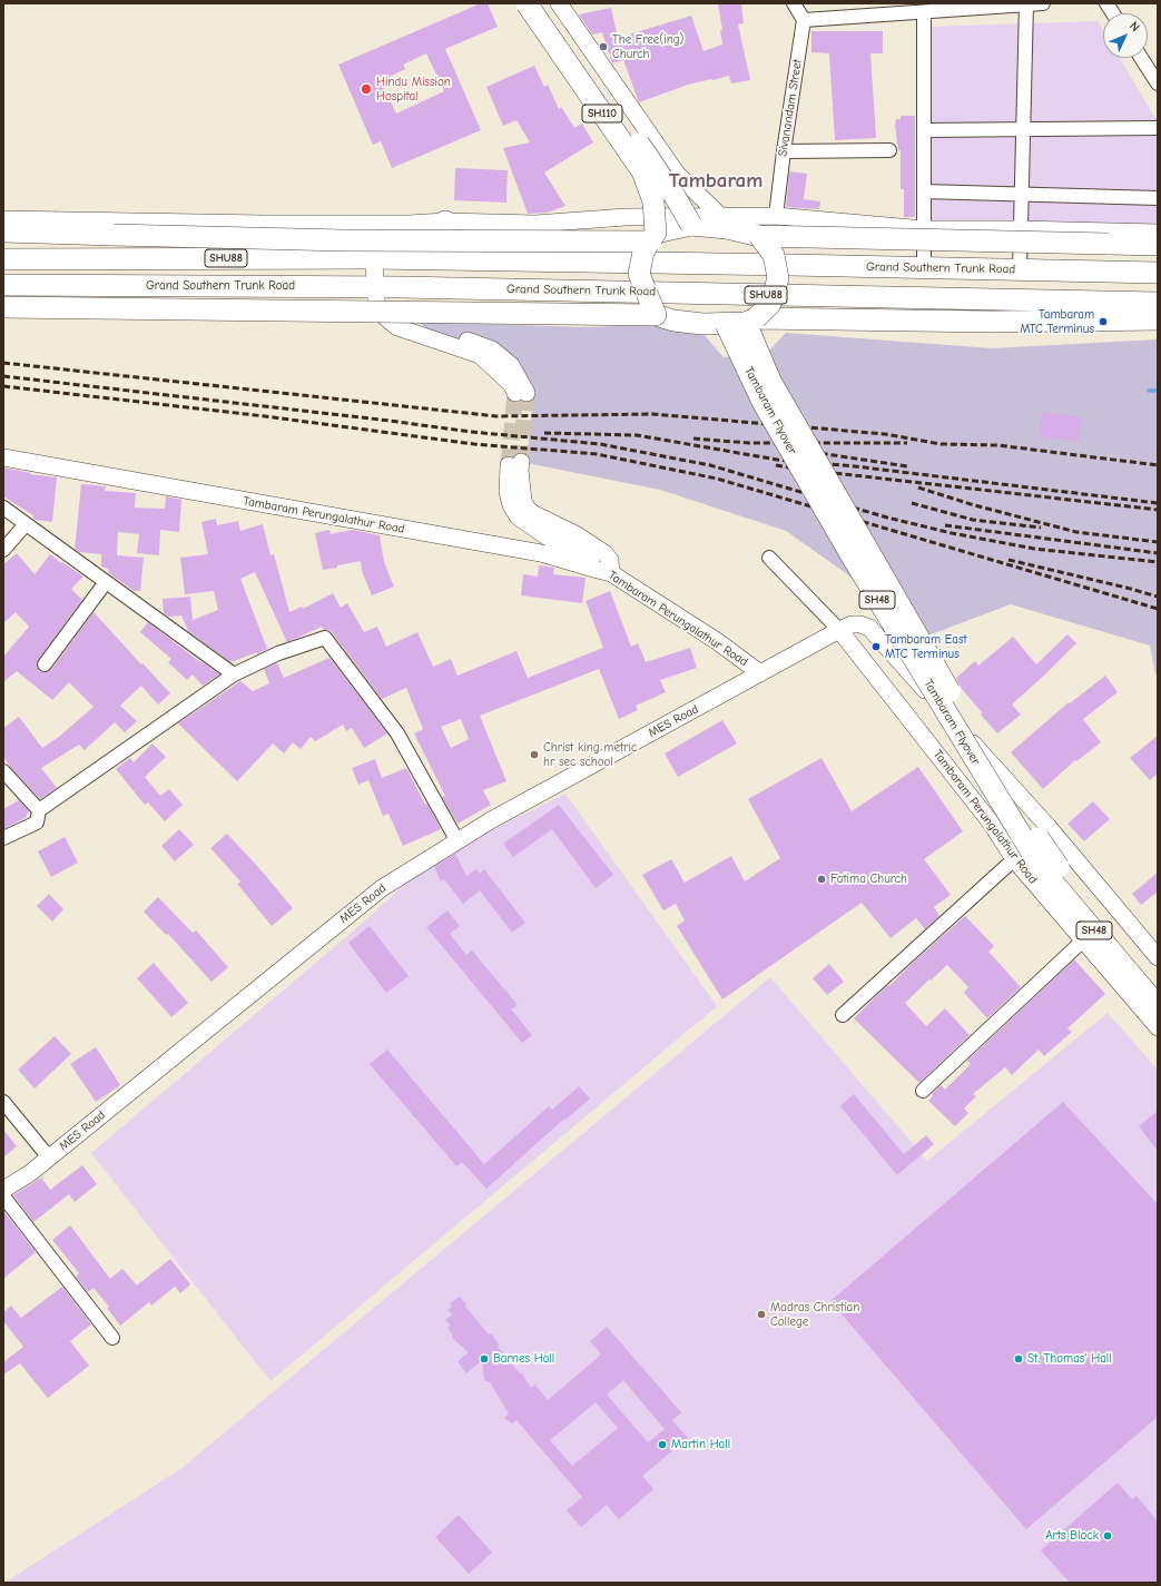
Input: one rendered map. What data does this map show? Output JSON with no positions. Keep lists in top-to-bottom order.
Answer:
{
  "streets": {
    "main road": [
      "SH110",
      "SHU88",
      "Grand Southern Trunk Road",
      "Tambaram Flyover",
      "SH48"
    ],
    "street": ["Sivanandam Street", "Tambaram Perungalathur Road", "MES Road"]
  },
  "crossings": [
    ["SH110", "Tambaram Flyover"],
    ["Tambaram Perungalathur Road", "MES Road"]
  ],
  "districts": ["Tambaram"],
  "places": [
    "The Free(ing) Church",
    "Hindu Mission Hospital",
    "Tambaram MTC Terminus",
    "Tambaram East MTC Terminus",
    "Christ king metric hr sec school",
    "Fatima Church",
    "Madras Christian College",
    "Barnes Hall",
    "St. Thomas' Hall",
    "Martin Hall",
    "Arts Block"
  ],
  "north": "top right"
}
